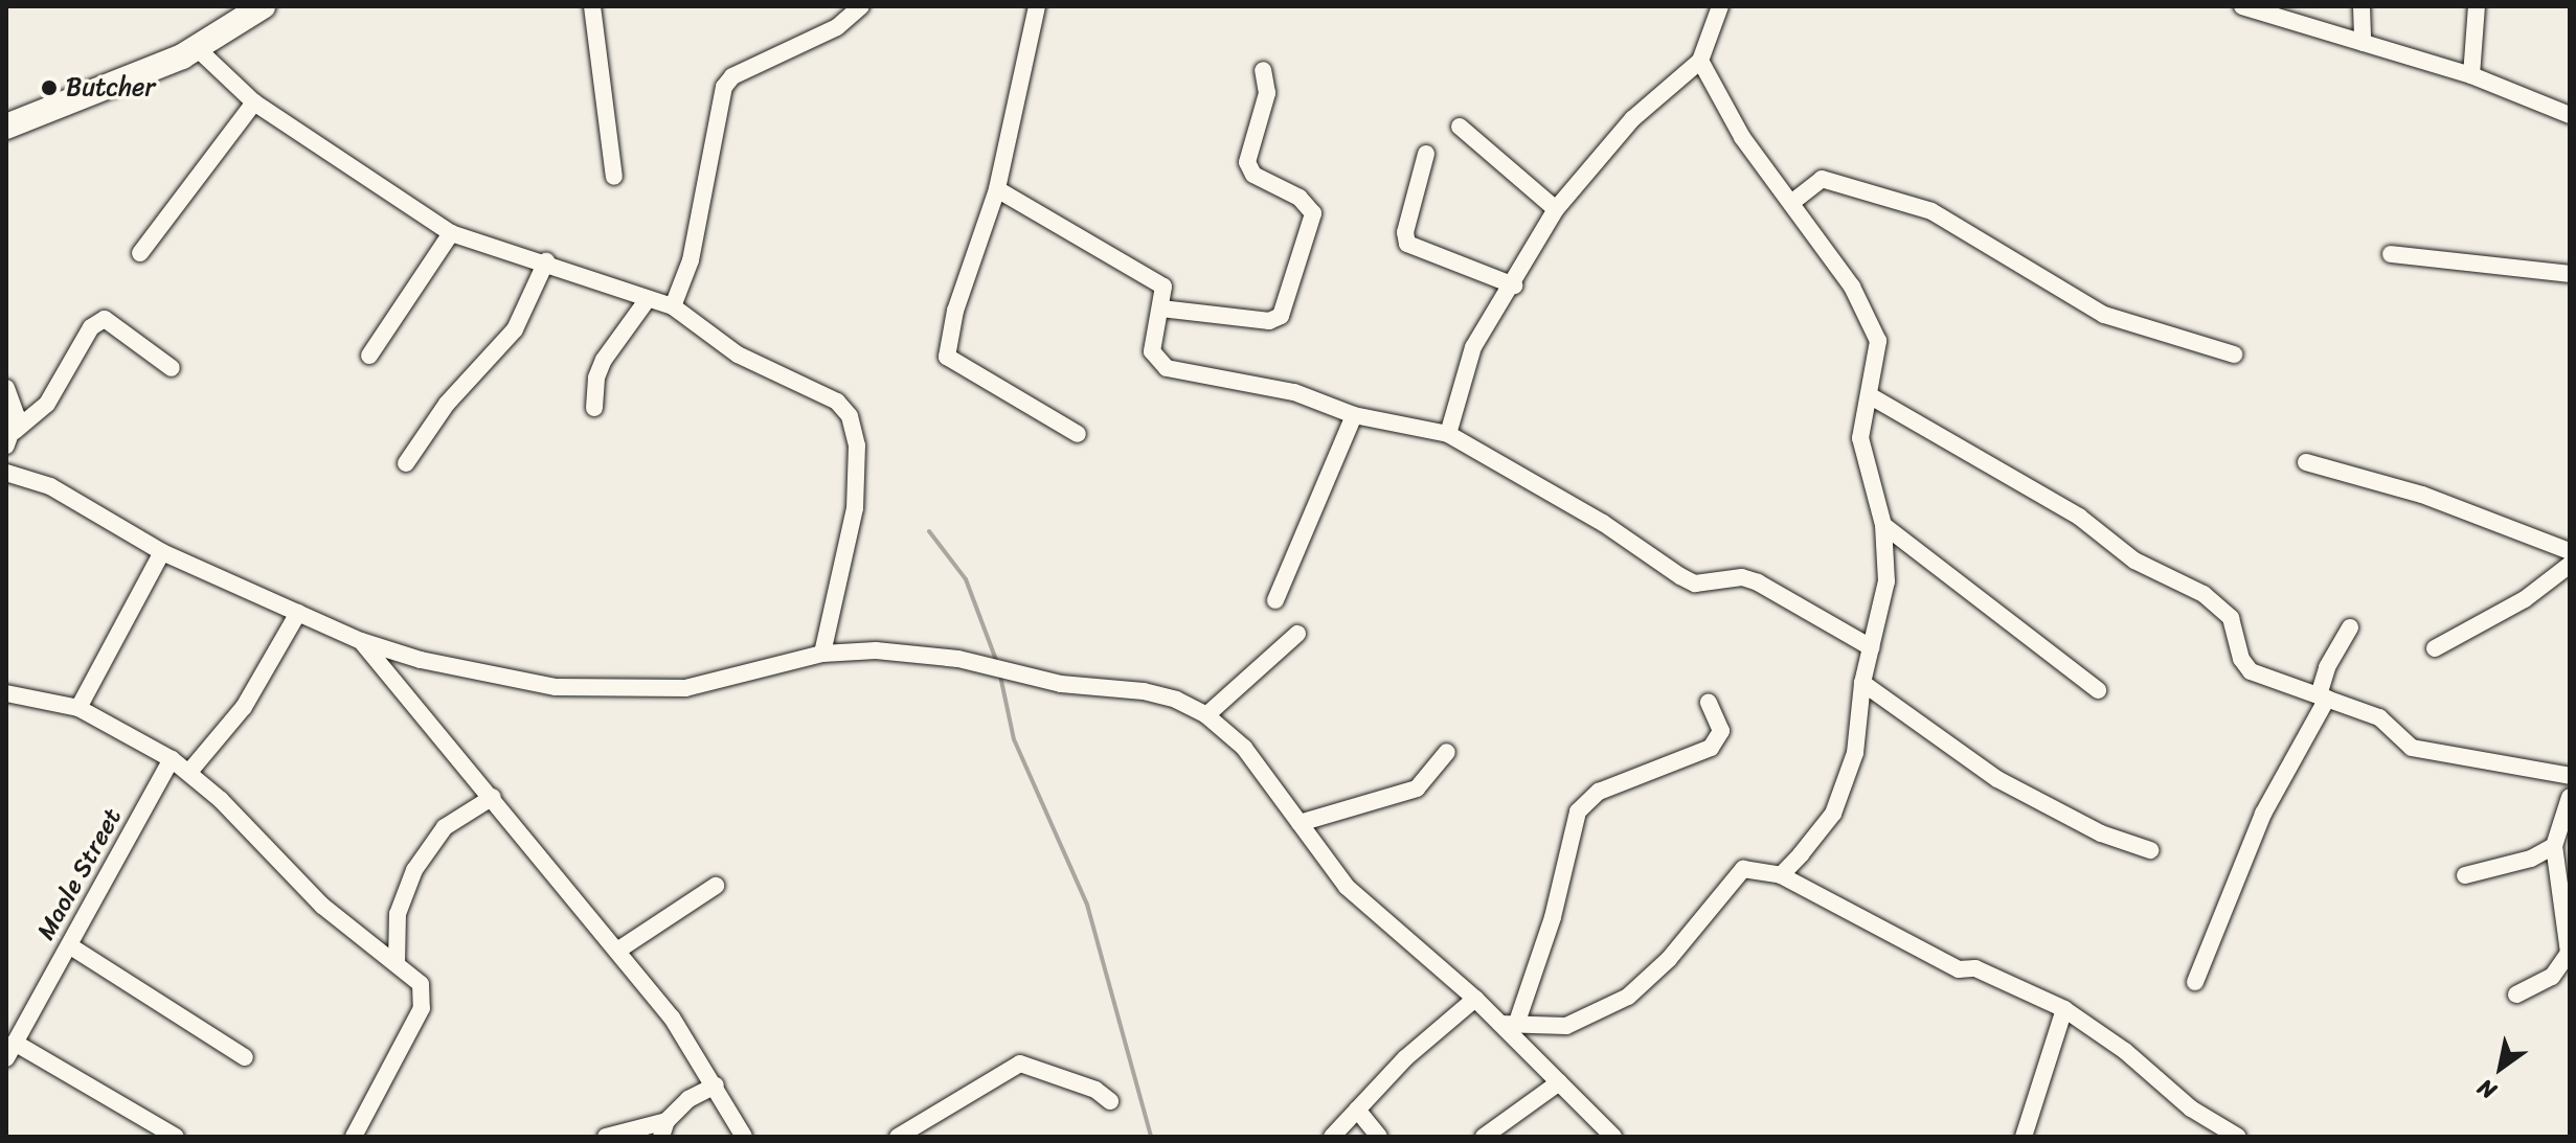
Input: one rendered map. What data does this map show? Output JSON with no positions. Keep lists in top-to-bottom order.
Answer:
{
  "streets": {
    "street": ["Maole Street"]
  },
  "places": ["Butcher"],
  "north": "bottom left"
}
